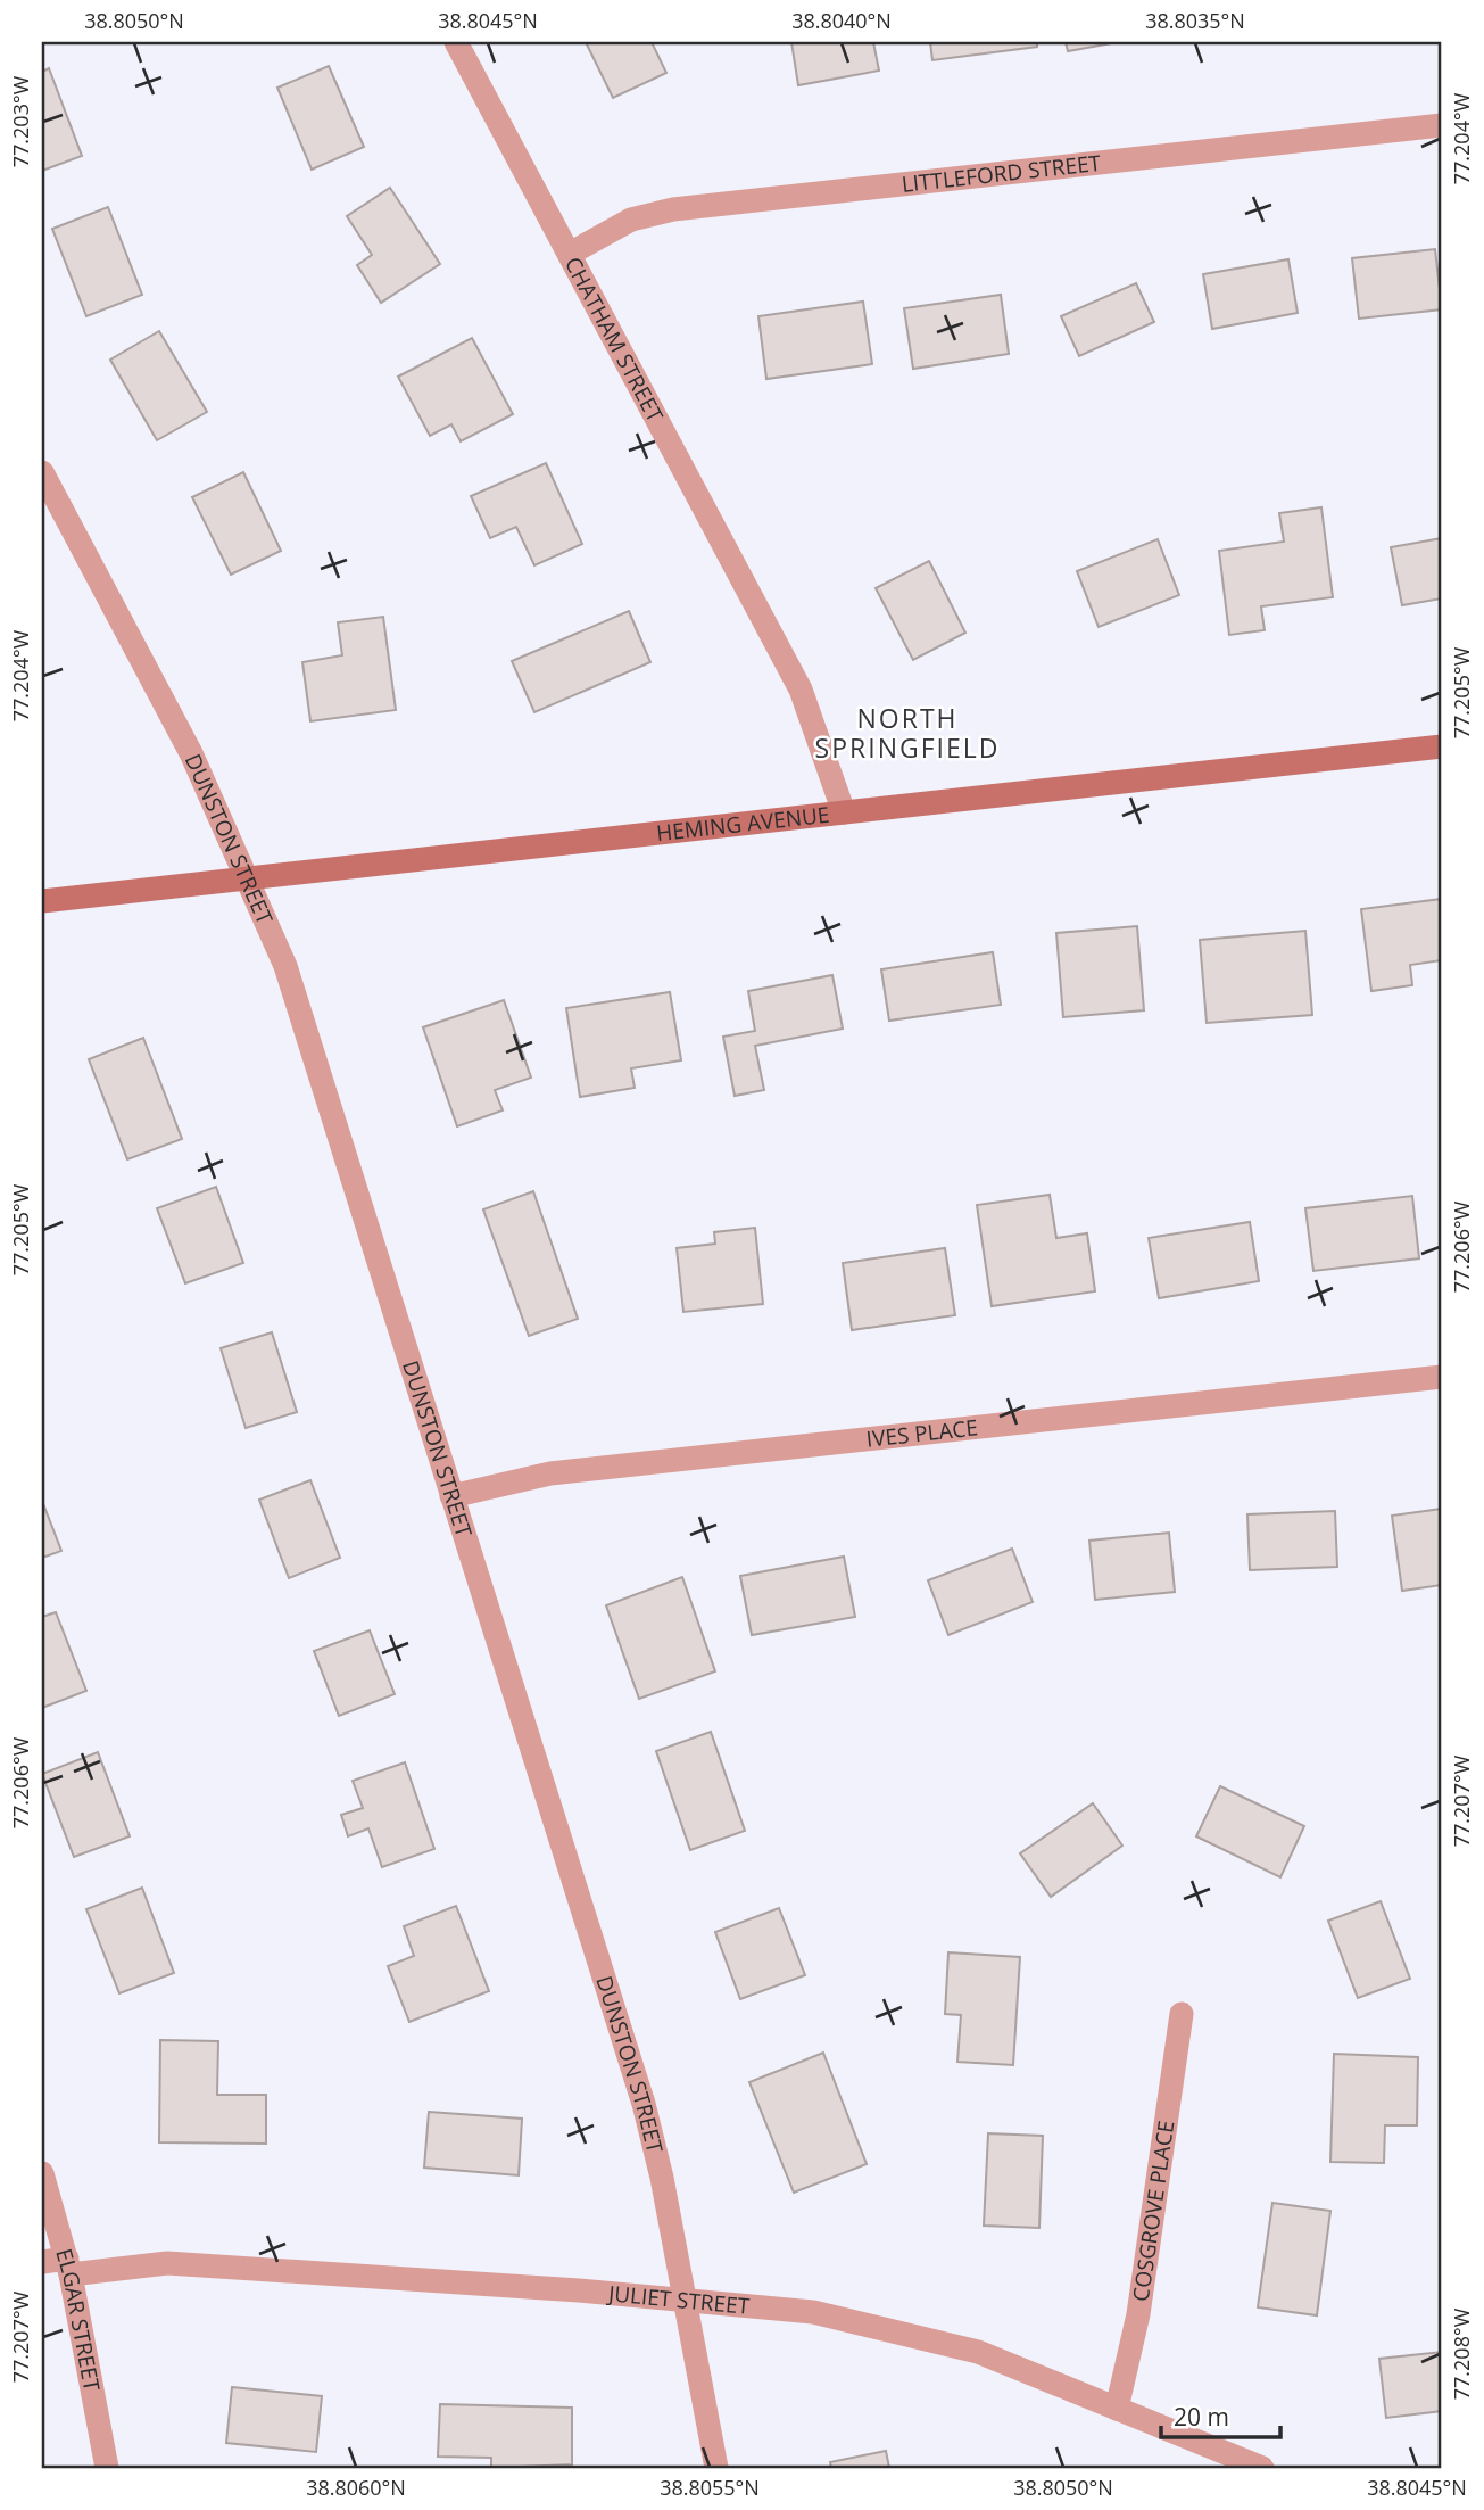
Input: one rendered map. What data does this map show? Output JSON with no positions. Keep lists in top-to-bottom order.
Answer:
{
  "streets": {
    "street": [
      "LITTLEFORD STREET",
      "CHATHAM STREET",
      "HEMING AVENUE",
      "DUNSTON STREET",
      "IVES PLACE",
      "COSGROVE PLACE",
      "JULIET STREET",
      "ELGAR STREET"
    ]
  },
  "crossings": [
    ["LITTLEFORD STREET", "CHATHAM STREET"],
    ["CHATHAM STREET", "HEMING AVENUE"],
    ["HEMING AVENUE", "DUNSTON STREET"],
    ["DUNSTON STREET", "IVES PLACE"],
    ["DUNSTON STREET", "JULIET STREET"],
    ["COSGROVE PLACE", "JULIET STREET"],
    ["JULIET STREET", "ELGAR STREET"]
  ],
  "districts": ["NORTH SPRINGFIELD"],
  "scale_bar": "20 m",
  "coordinates": [
    "38.8050°N",
    "38.8045°N",
    "38.8040°N",
    "38.8035°N",
    "77.203°W",
    "77.204°W",
    "77.205°W",
    "77.206°W",
    "77.207°W",
    "77.208°W",
    "38.8060°N",
    "38.8055°N"
  ]
}
